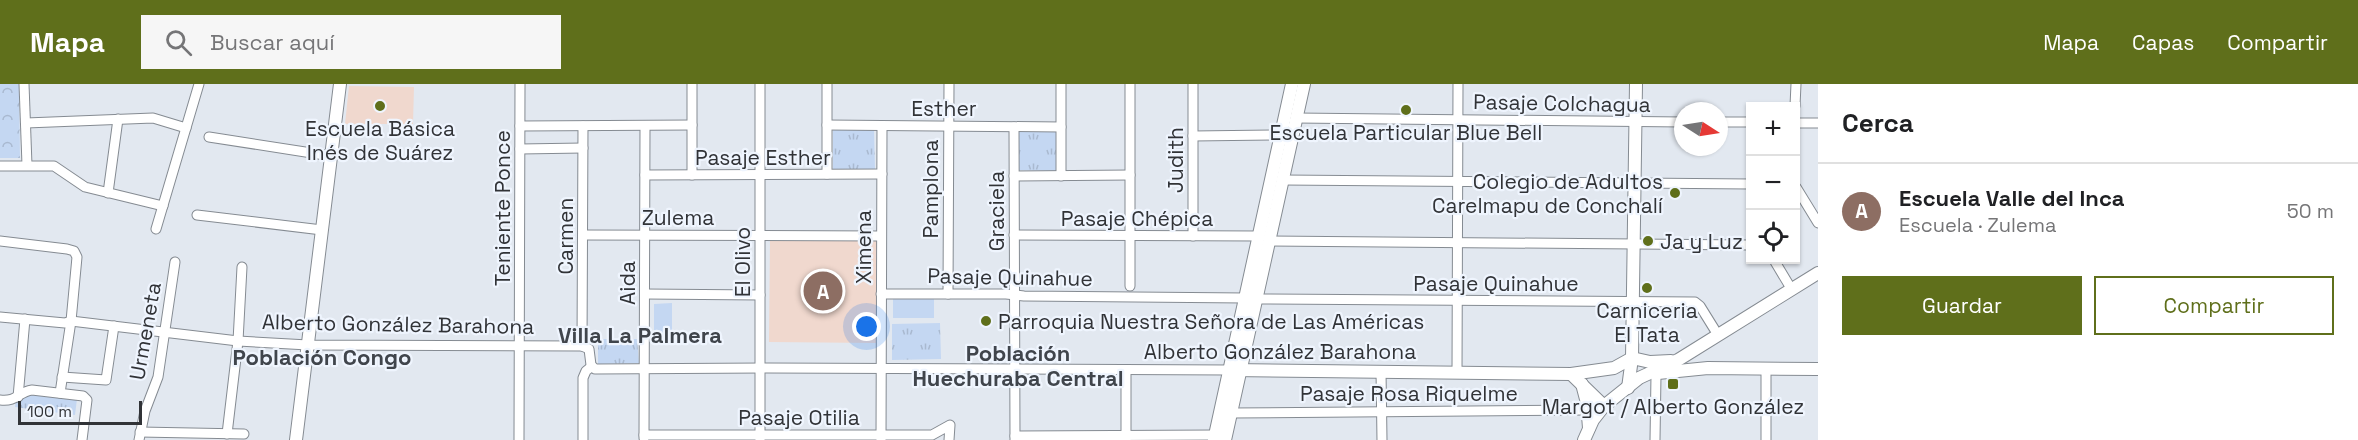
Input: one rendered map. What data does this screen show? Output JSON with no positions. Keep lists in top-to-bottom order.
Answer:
{
  "streets": {
    "main road": ["Alberto González Barahona"],
    "street": [
      "Pasaje Colchagua",
      "Esther",
      "Pasaje Esther",
      "Judith",
      "Pamplona",
      "Teniente Ponce",
      "Graciela",
      "Zulema",
      "Pasaje Chépica",
      "Carmen",
      "Ximena",
      "El Olivo",
      "Pasaje Quinahue",
      "Aida",
      "Urmeneta",
      "Pasaje Rosa Riquelme",
      "Pasaje Otilia"
    ]
  },
  "crossings": [
    ["Esther", "Pamplona"],
    ["Esther", "Graciela"],
    ["Esther", "Ximena"],
    ["Pasaje Esther", "Ximena"],
    ["Pasaje Esther", "El Olivo"],
    ["Pasaje Esther", "Aida"],
    ["Judith", "Pasaje Chépica"],
    ["Pamplona", "Pasaje Quinahue"],
    ["Teniente Ponce", "Alberto González Barahona"],
    ["Graciela", "Pasaje Chépica"],
    ["Graciela", "Pasaje Quinahue"],
    ["Graciela", "Alberto González Barahona"],
    ["Zulema", "Carmen"],
    ["Zulema", "Ximena"],
    ["Zulema", "El Olivo"],
    ["Zulema", "Aida"],
    ["Carmen", "Alberto González Barahona"],
    ["Ximena", "Pasaje Quinahue"],
    ["Ximena", "Alberto González Barahona"],
    ["Ximena", "Pasaje Otilia"],
    ["El Olivo", "Alberto González Barahona"],
    ["El Olivo", "Pasaje Otilia"],
    ["Aida", "Alberto González Barahona"],
    ["Aida", "Pasaje Otilia"],
    ["Alberto González Barahona", "Urmeneta"]
  ],
  "districts": ["Villa La Palmera", "Población Huechuraba Central", "Población Congo"],
  "places": {
    "other": [
      "Escuela Básica Inés de Suárez",
      "Escuela Particular Blue Bell",
      "Colegio de Adultos Carelmapu de Conchalí",
      "Ja y Luz",
      "Carniceria El Tata",
      "Parroquia Nuestra Señora de Las Américas"
    ],
    "transit": ["Margot / Alberto González"]
  },
  "scale_bar": "100 m",
  "north": "right",
  "page": {
    "header": "Mapa",
    "search": "Buscar aquí",
    "nav": ["Mapa", "Capas", "Compartir"],
    "heading": "Cerca",
    "map_buttons": ["+", "−"],
    "list": [
      {
        "mark": "A",
        "name": "Escuela Valle del Inca",
        "note": "Escuela · Zulema",
        "value": "50 m"
      }
    ],
    "buttons": ["Guardar", "Compartir"],
    "pins": "A",
    "scale": "100 m"
  }
}
